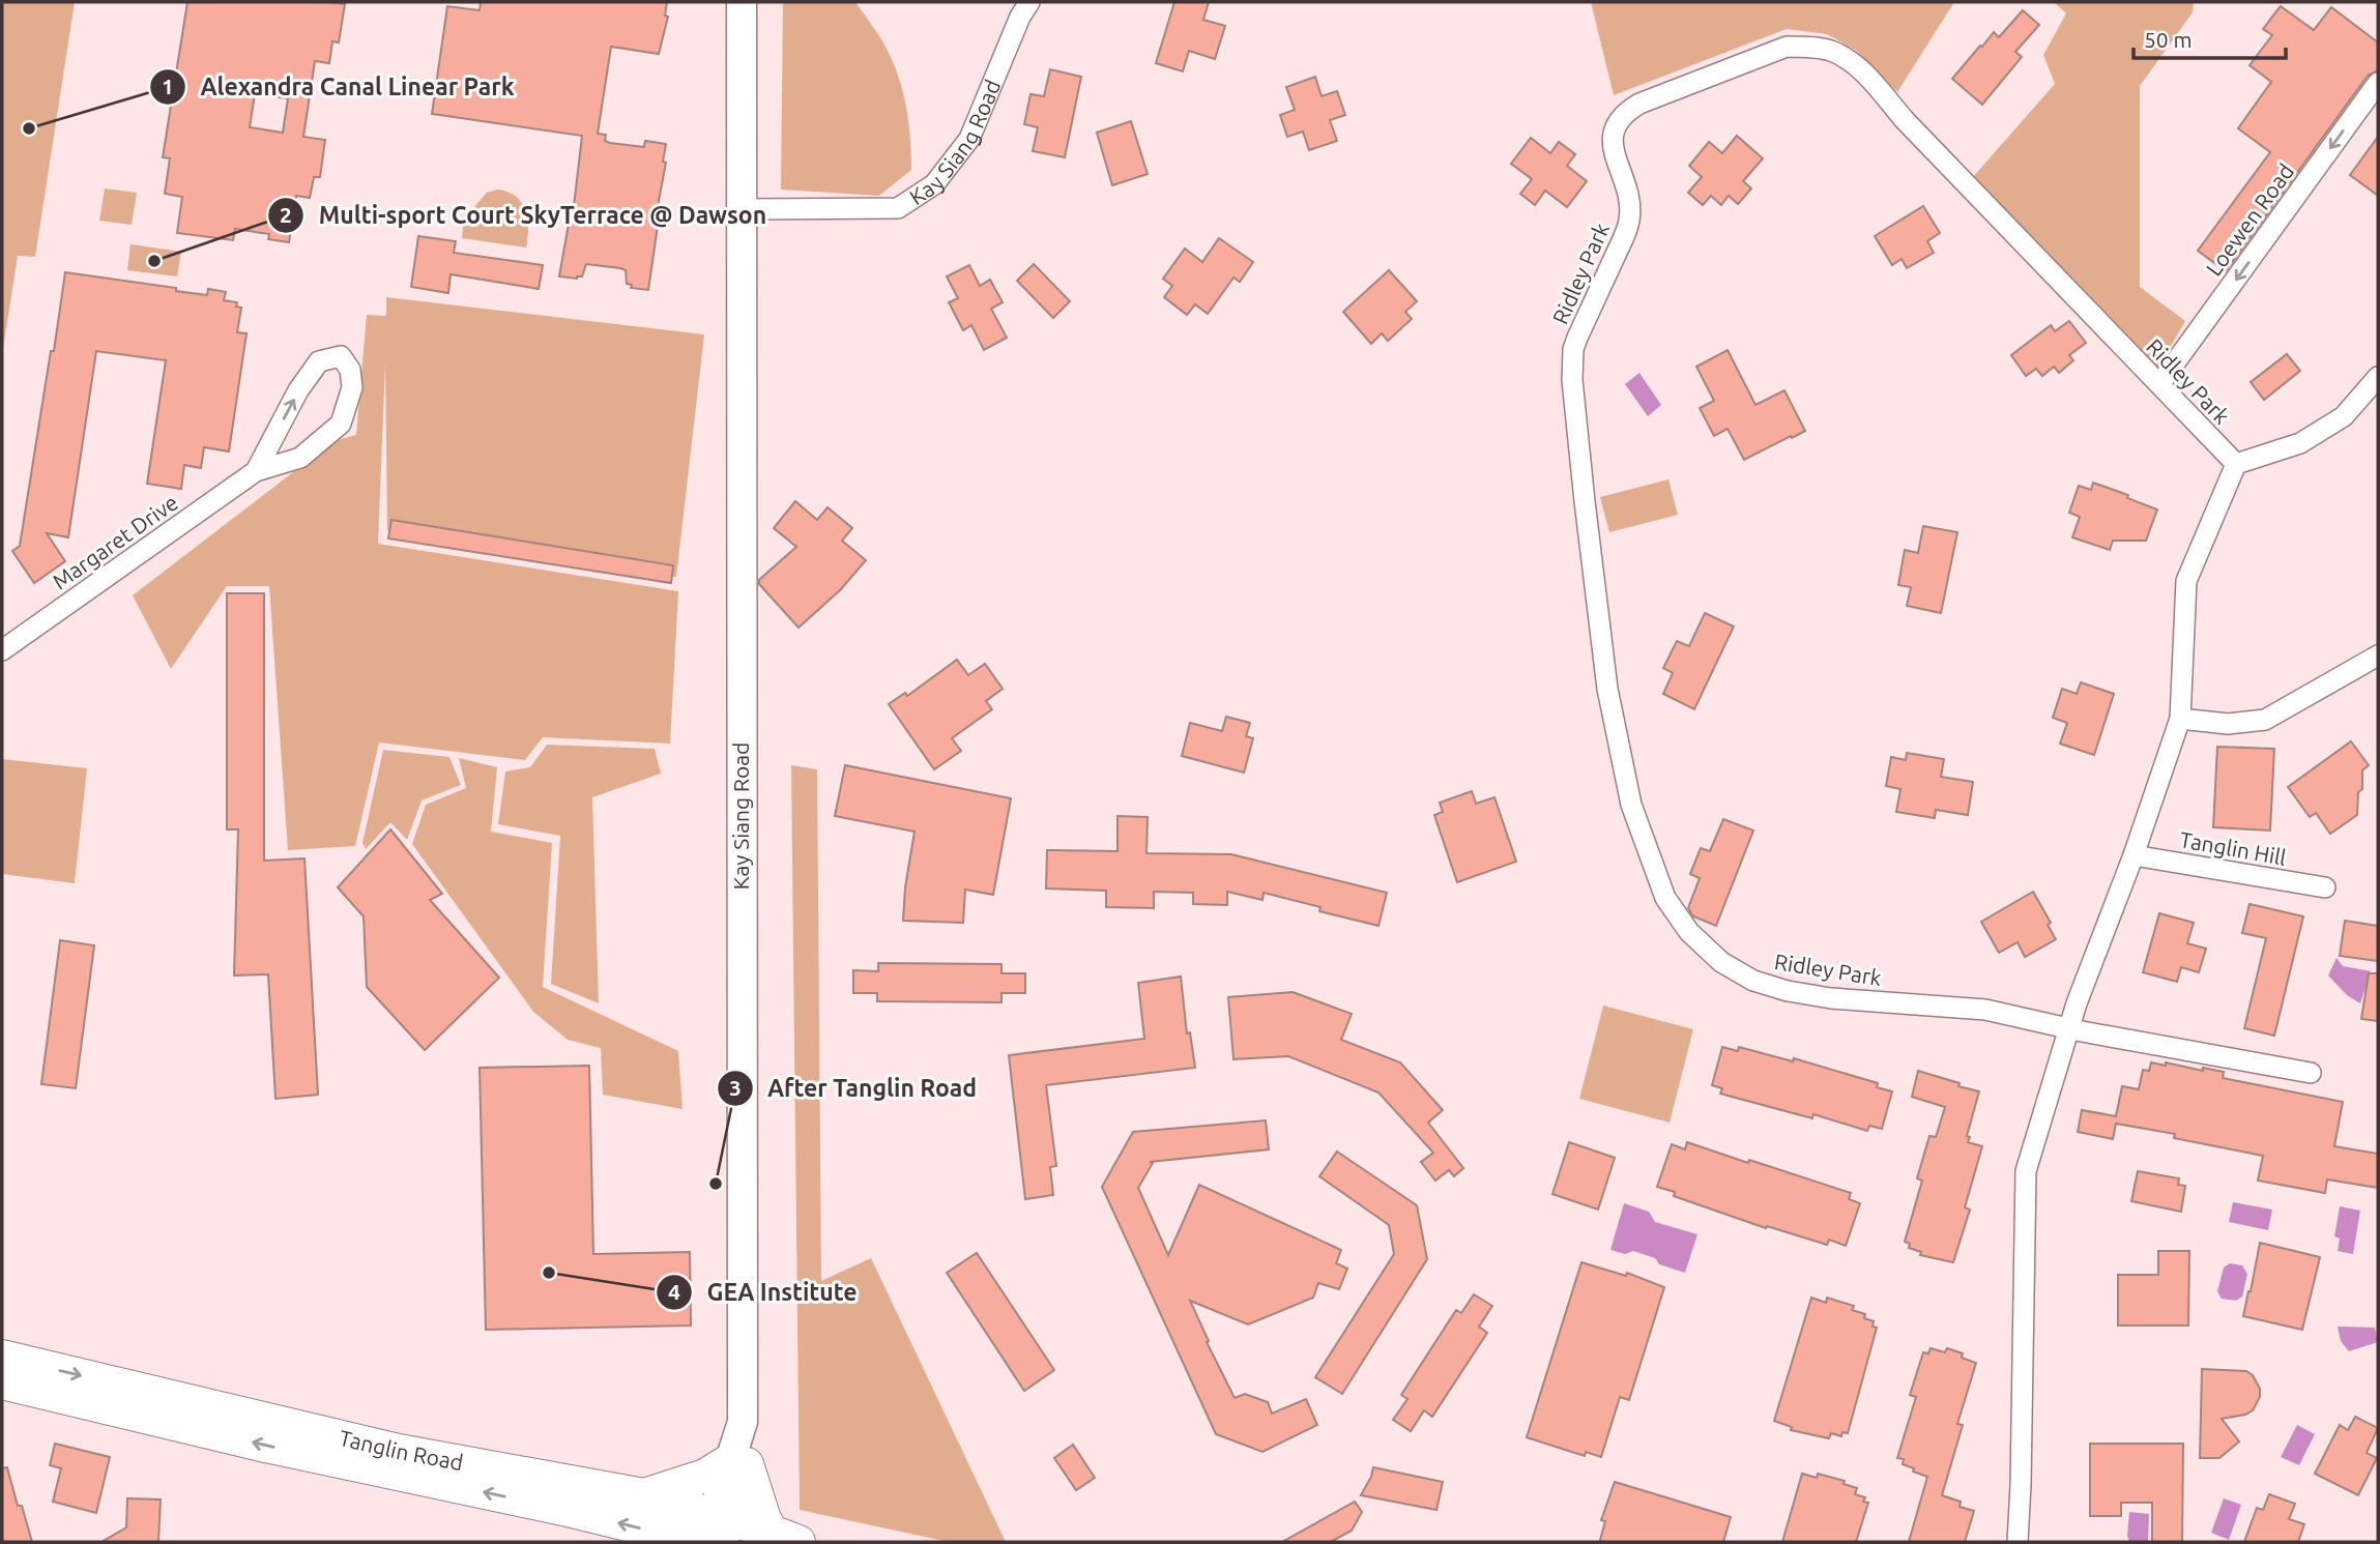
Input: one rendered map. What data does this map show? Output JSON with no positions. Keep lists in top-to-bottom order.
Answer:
{
  "streets": {
    "main road": ["Tanglin Road"],
    "street": [
      "Kay Siang Road",
      "Loewen Road",
      "Ridley Park",
      "Margaret Drive",
      "Tanglin Hill"
    ]
  },
  "crossings": [
    ["Kay Siang Road", "Tanglin Road"],
    ["Loewen Road", "Ridley Park"]
  ],
  "places": [
    "Alexandra Canal Linear Park",
    "Multi-sport Court SkyTerrace @ Dawson",
    "After Tanglin Road",
    "GEA Institute"
  ],
  "scale_bar": "50 m"
}
